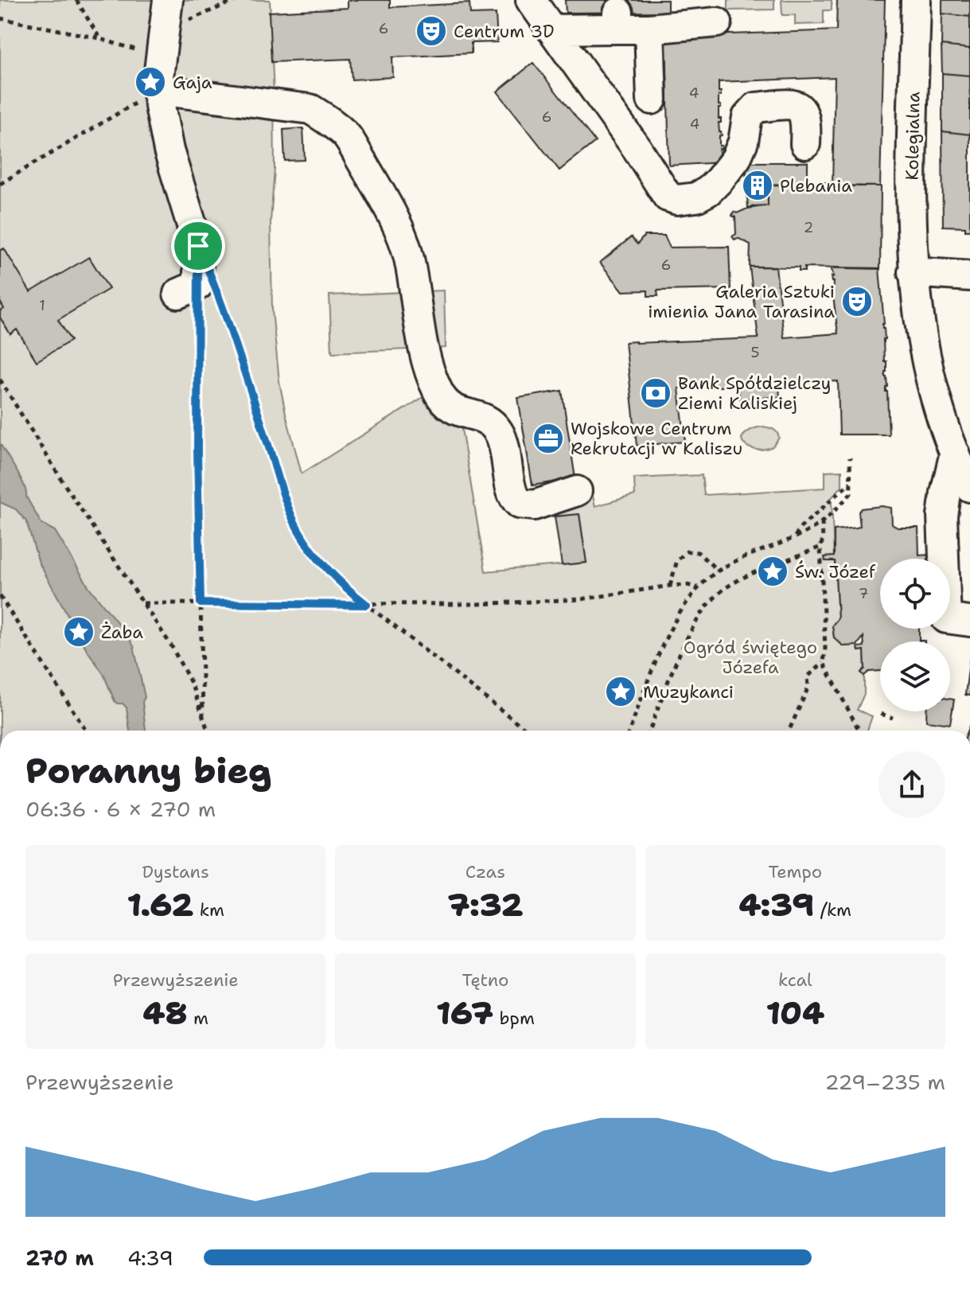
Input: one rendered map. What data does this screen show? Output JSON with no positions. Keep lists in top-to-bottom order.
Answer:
{
  "streets": {
    "street": ["Kolegialna"]
  },
  "parks": ["Ogród świętego Józefa"],
  "places": {
    "theatre": ["Centrum 3D", "Galeria Sztuki imienia Jana Tarasina"],
    "place": [
      "Gaja",
      "Św. Józef",
      "Żaba",
      "Muzykanci"
    ],
    "building": ["Plebania"],
    "bank": ["Bank Spółdzielczy Ziemi Kaliskiej"],
    "office": ["Wojskowe Centrum Rekrutacji w Kaliszu"]
  },
  "house_numbers": [
    "6",
    "4",
    "6",
    "4",
    "2",
    "6",
    "1",
    "5",
    "7"
  ],
  "page": {
    "heading": ["Poranny bieg", "06:36 · 6 × 270 m"],
    "stats": [
      ["Dystans", "1.62 km"],
      ["Czas", "7:32"],
      ["Tempo", "4:39 /km"],
      ["Przewyższenie", "48 m"],
      ["Tętno", "167 bpm"],
      ["kcal", "104"]
    ],
    "chart": ["Przewyższenie", "229–235 m"],
    "list": [
      {
        "name": "270 m",
        "note": "4:39"
      }
    ]
  }
}
